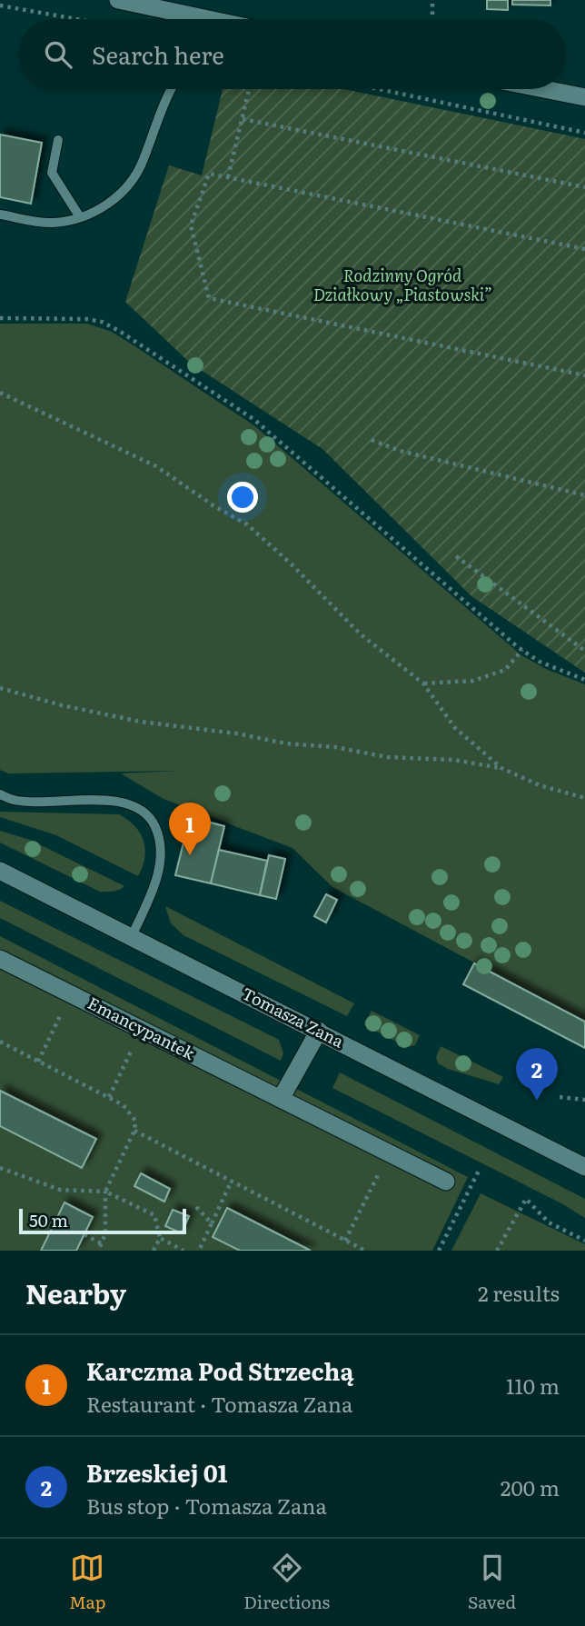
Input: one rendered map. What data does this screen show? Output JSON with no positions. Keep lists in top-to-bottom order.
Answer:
{
  "streets": {
    "street": ["Tomasza Zana", "Emancypantek"]
  },
  "parks": ["Rodzinny Ogród Działkowy „Piastowski”"],
  "scale_bar": "50 m",
  "page": {
    "search": "Search here",
    "pins": ["1", "2"],
    "scale": "50 m",
    "heading": ["Nearby", "2 results"],
    "list": [
      {
        "mark": "1",
        "name": "Karczma Pod Strzechą",
        "note": "Restaurant · Tomasza Zana",
        "value": "110 m"
      },
      {
        "mark": "2",
        "name": "Brzeskiej 01",
        "note": "Bus stop · Tomasza Zana",
        "value": "200 m"
      }
    ],
    "nav": ["Map", "Directions", "Saved"]
  }
}
